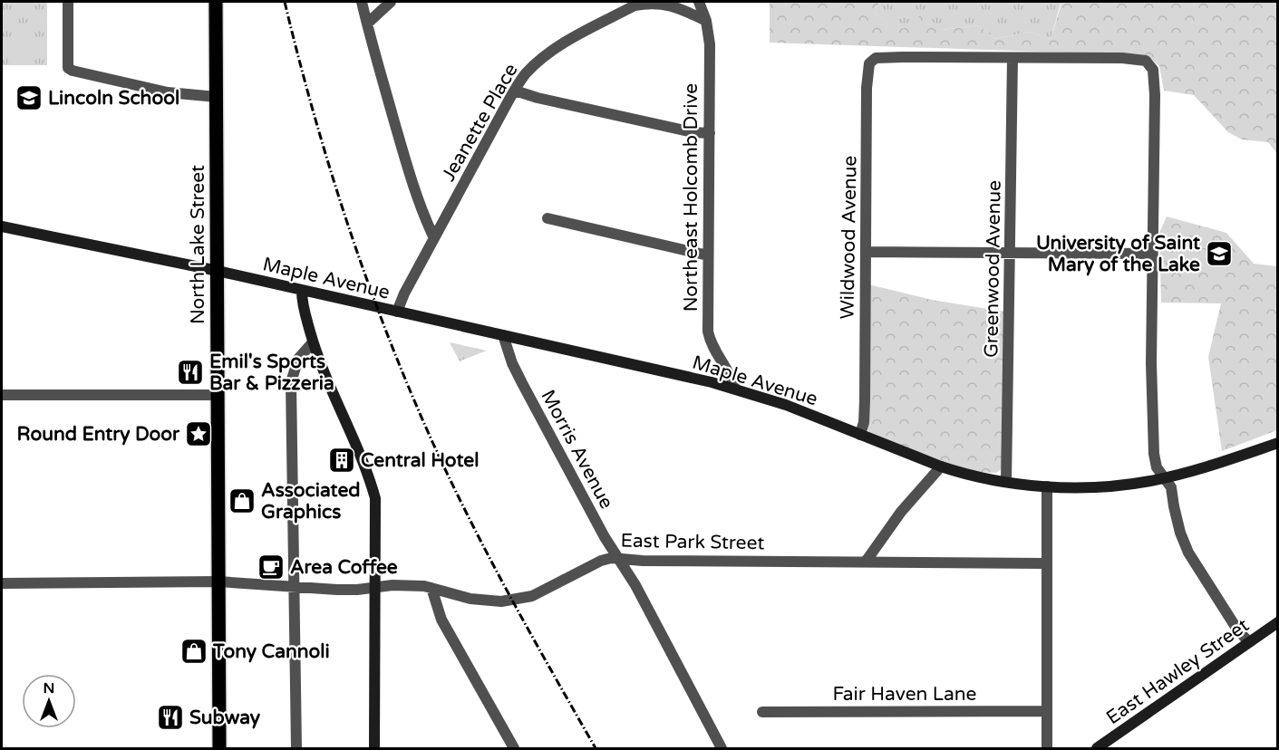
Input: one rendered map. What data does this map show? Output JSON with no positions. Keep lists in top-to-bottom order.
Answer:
{
  "streets": {
    "main road": ["North Lake Street", "Maple Avenue", "East Hawley Street"],
    "street": [
      "Jeanette Place",
      "Northeast Holcomb Drive",
      "Wildwood Avenue",
      "Greenwood Avenue",
      "Morris Avenue",
      "East Park Street",
      "Fair Haven Lane"
    ]
  },
  "crossings": [
    ["Jeanette Place", "Northeast Holcomb Drive"],
    ["Jeanette Place", "Maple Avenue"],
    ["Northeast Holcomb Drive", "Maple Avenue"],
    ["Wildwood Avenue", "Greenwood Avenue"],
    ["Wildwood Avenue", "Maple Avenue"],
    ["North Lake Street", "Maple Avenue"],
    ["North Lake Street", "East Park Street"],
    ["Greenwood Avenue", "Maple Avenue"],
    ["Maple Avenue", "Morris Avenue"],
    ["Morris Avenue", "East Park Street"]
  ],
  "places": {
    "school or university": ["Lincoln School", "University of Saint Mary of the Lake"],
    "restaurant": ["Emil's Sports Bar & Pizzeria", "Subway"],
    "place": ["Round Entry Door"],
    "building": ["Central Hotel"],
    "shop": ["Associated Graphics", "Tony Cannoli"],
    "cafe": ["Area Coffee"]
  },
  "north": "top"
}
